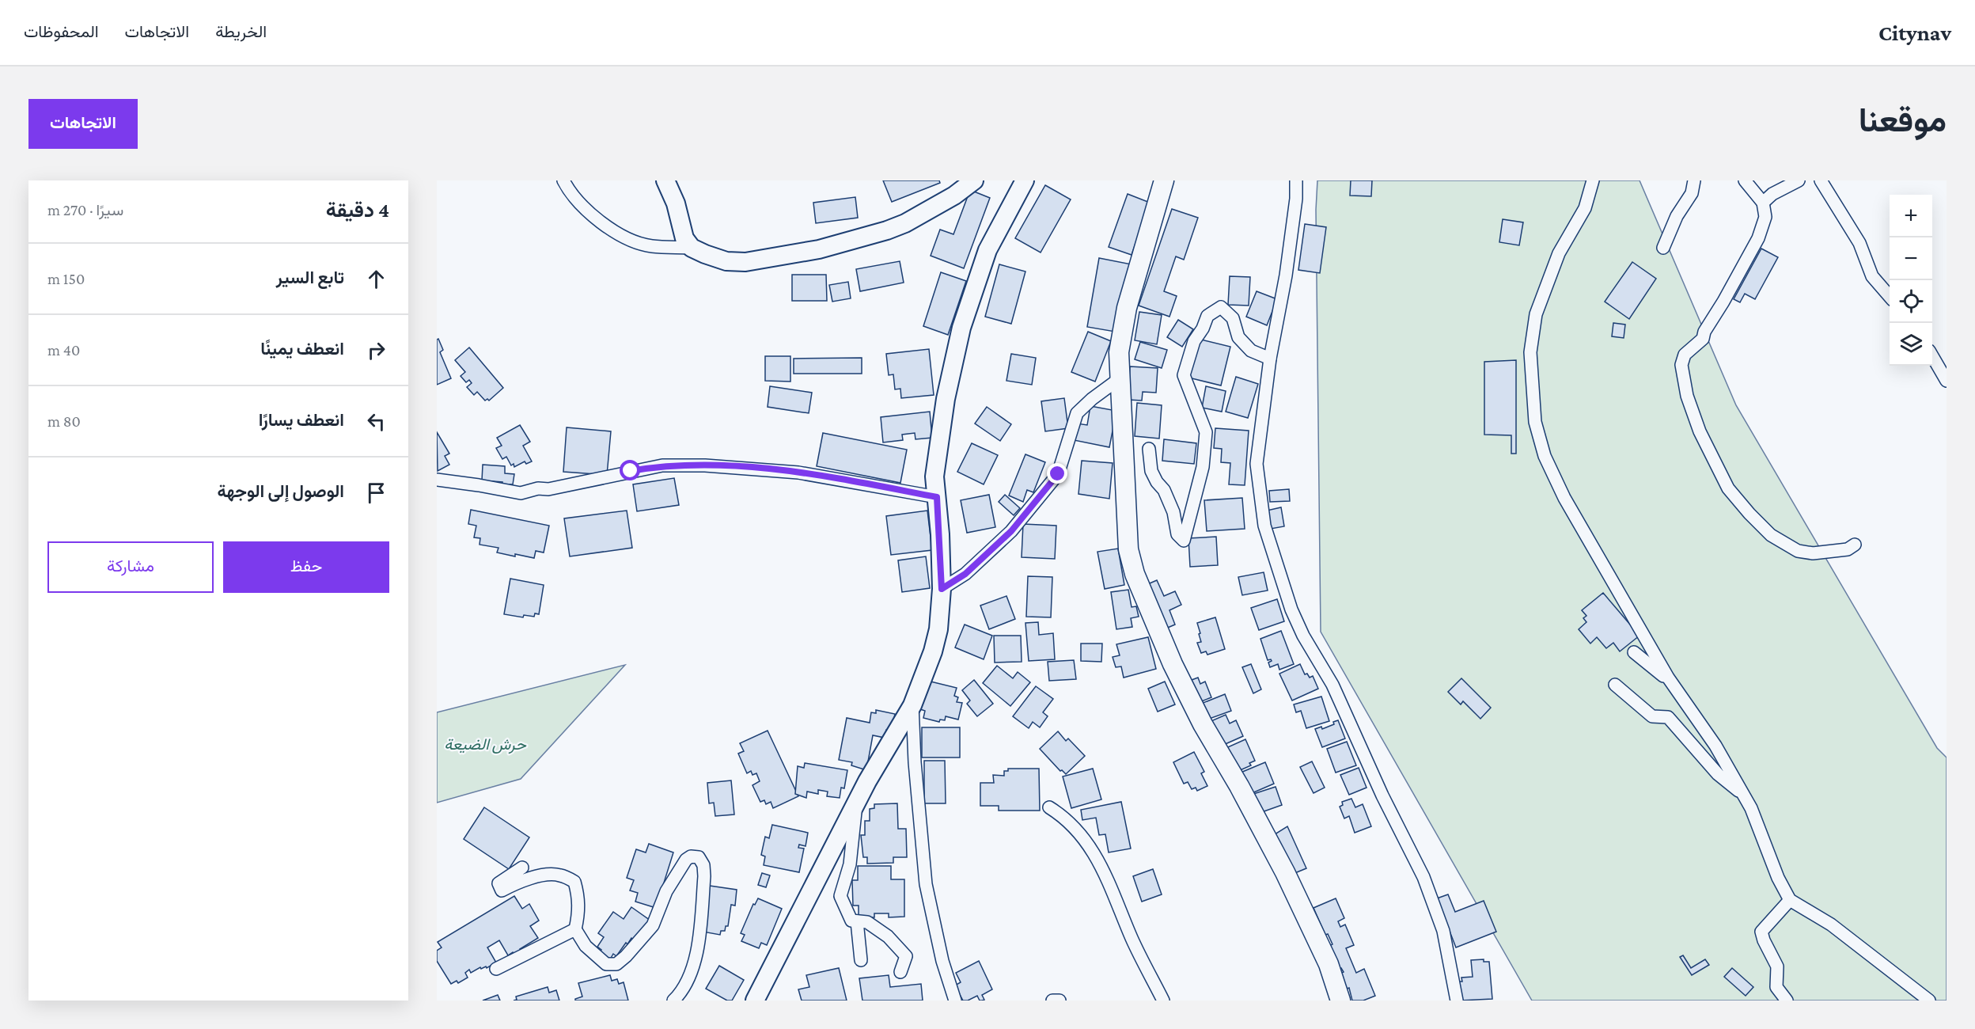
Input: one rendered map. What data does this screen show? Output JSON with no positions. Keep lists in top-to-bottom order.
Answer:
{
  "parks": ["حرش الضيعة"],
  "page": {
    "header": "Citynav",
    "nav": ["الخريطة", "الاتجاهات", "المحفوظات"],
    "title": "موقعنا",
    "buttons": [
      "الاتجاهات",
      ["حفظ", "مشاركة"]
    ],
    "heading": ["4 دقيقة", "سيرًا · 270 m"],
    "map_buttons": ["+", "−"],
    "list": [
      ["تابع السير", "150 m"],
      ["انعطف يمينًا", "40 m"],
      ["انعطف يسارًا", "80 m"],
      "الوصول إلى الوجهة"
    ]
  }
}
